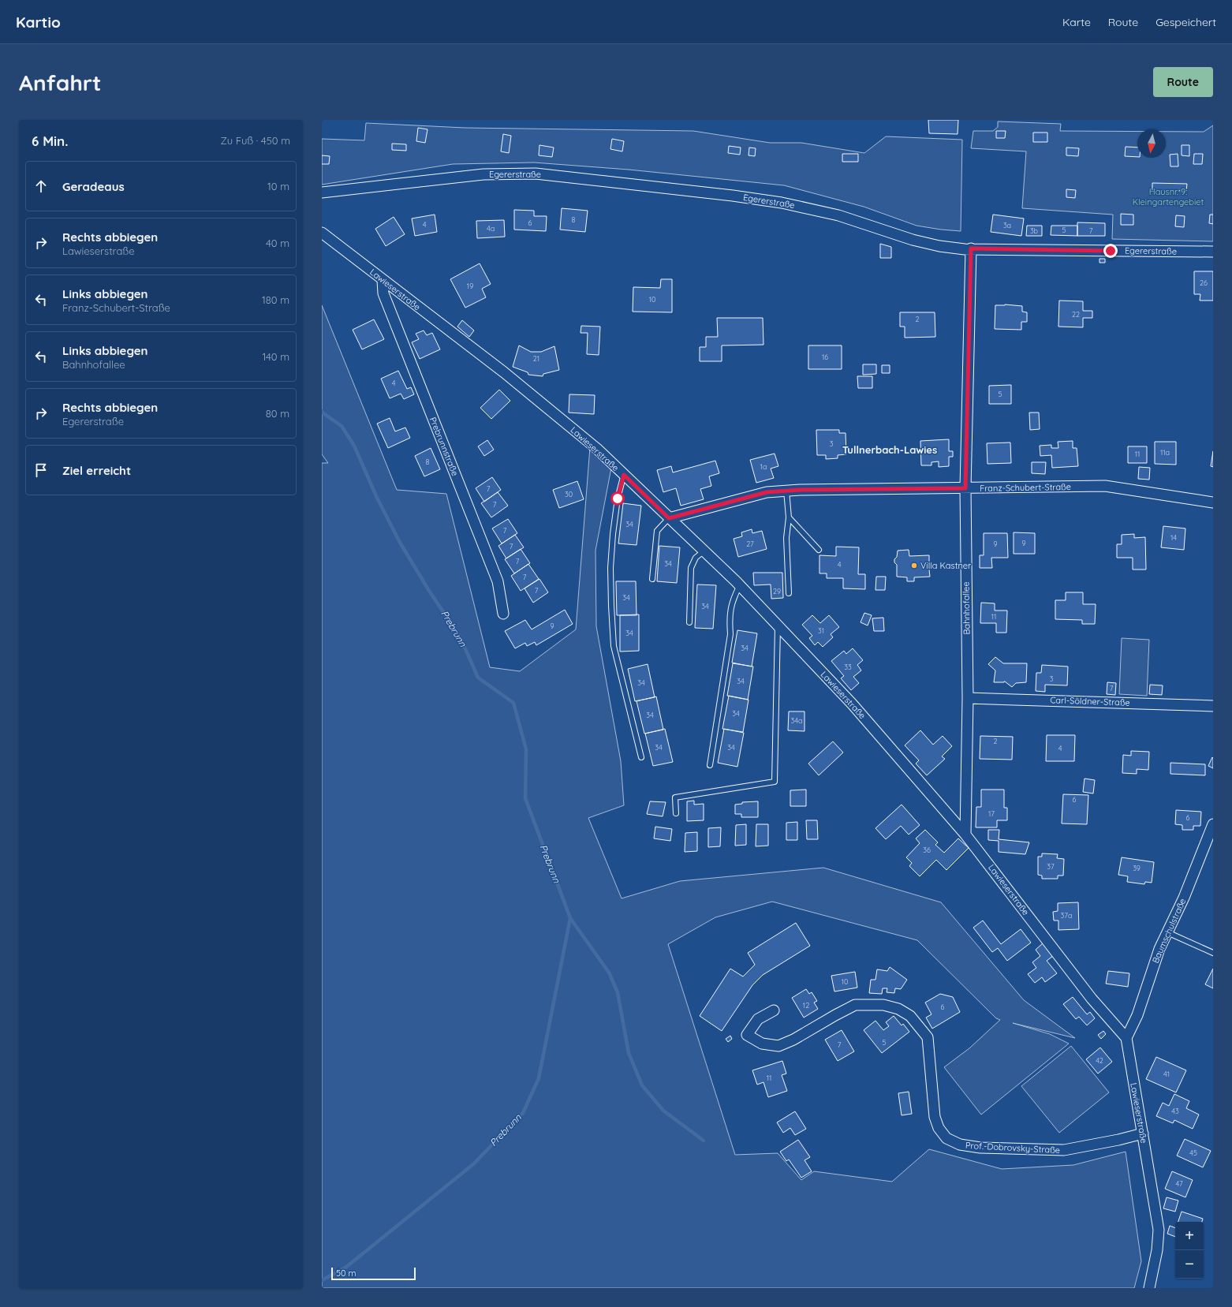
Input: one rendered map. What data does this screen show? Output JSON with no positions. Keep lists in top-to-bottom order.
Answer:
{
  "streets": {
    "street": [
      "Egererstraße",
      "Lawieserstraße",
      "Prebrunnstraße",
      "Franz-Schubert-Straße",
      "Bahnhofallee",
      "Carl-Söldner-Straße",
      "Baumschulstraße",
      "Prof.-Dobrovsky-Straße"
    ]
  },
  "crossings": [
    ["Egererstraße", "Bahnhofallee"],
    ["Lawieserstraße", "Prebrunnstraße"],
    ["Lawieserstraße", "Franz-Schubert-Straße"],
    ["Lawieserstraße", "Bahnhofallee"],
    ["Lawieserstraße", "Baumschulstraße"],
    ["Lawieserstraße", "Prof.-Dobrovsky-Straße"],
    ["Franz-Schubert-Straße", "Bahnhofallee"],
    ["Bahnhofallee", "Carl-Söldner-Straße"]
  ],
  "districts": ["Tullnerbach-Lawies"],
  "water": ["Prebrunn"],
  "parks": ["Hausnr. 9: Kleingartengebiet"],
  "places": ["Villa Kastner"],
  "house_numbers": [
    "8",
    "6",
    "4",
    "3a",
    "4a",
    "5",
    "3b",
    "7",
    "26",
    "19",
    "10",
    "22",
    "2",
    "16",
    "21",
    "4",
    "5",
    "3",
    "11a",
    "11",
    "8",
    "1a",
    "7",
    "30",
    "7",
    "34",
    "7",
    "14",
    "9",
    "27",
    "9",
    "7",
    "7",
    "34",
    "4",
    "7",
    "7",
    "29",
    "34",
    "34",
    "11",
    "9",
    "31",
    "34",
    "34",
    "33",
    "3",
    "34",
    "34",
    "7",
    "34",
    "34",
    "34a",
    "2",
    "34",
    "34",
    "4",
    "6",
    "17",
    "6",
    "36",
    "37",
    "39",
    "37a",
    "10",
    "12",
    "6",
    "5",
    "7",
    "42",
    "41",
    "11",
    "43",
    "45",
    "47"
  ],
  "scale_bar": "50 m",
  "north": "bottom",
  "page": {
    "header": "Kartio",
    "nav": ["Karte", "Route", "Gespeichert"],
    "buttons": "Route",
    "title": "Anfahrt",
    "heading": ["6 Min.", "Zu Fuß · 450 m"],
    "list": [
      ["Geradeaus", "10 m"],
      ["Rechts abbiegen", "Lawieserstraße", "40 m"],
      ["Links abbiegen", "Franz-Schubert-Straße", "180 m"],
      ["Links abbiegen", "Bahnhofallee", "140 m"],
      ["Rechts abbiegen", "Egererstraße", "80 m"],
      "Ziel erreicht"
    ],
    "map_buttons": ["+", "−"],
    "scale": "50 m"
  }
}
